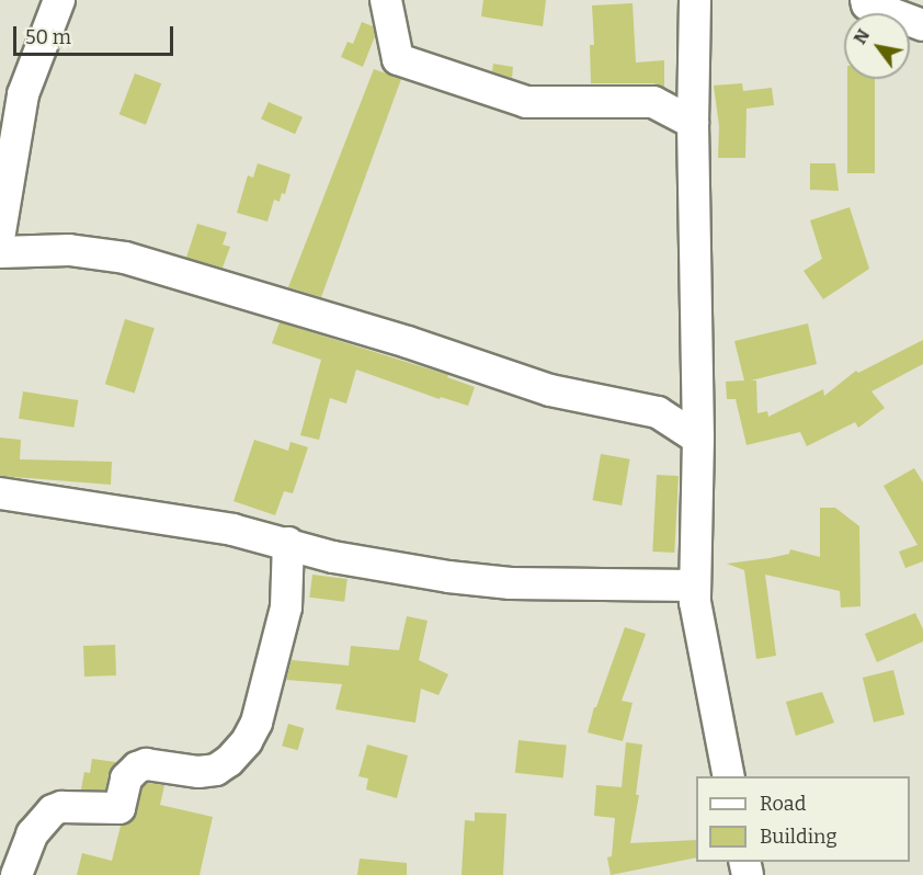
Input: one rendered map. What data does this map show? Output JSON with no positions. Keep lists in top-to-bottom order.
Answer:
{
  "legend": ["Road", "Building"],
  "scale_bar": "50 m",
  "north": "top left"
}
